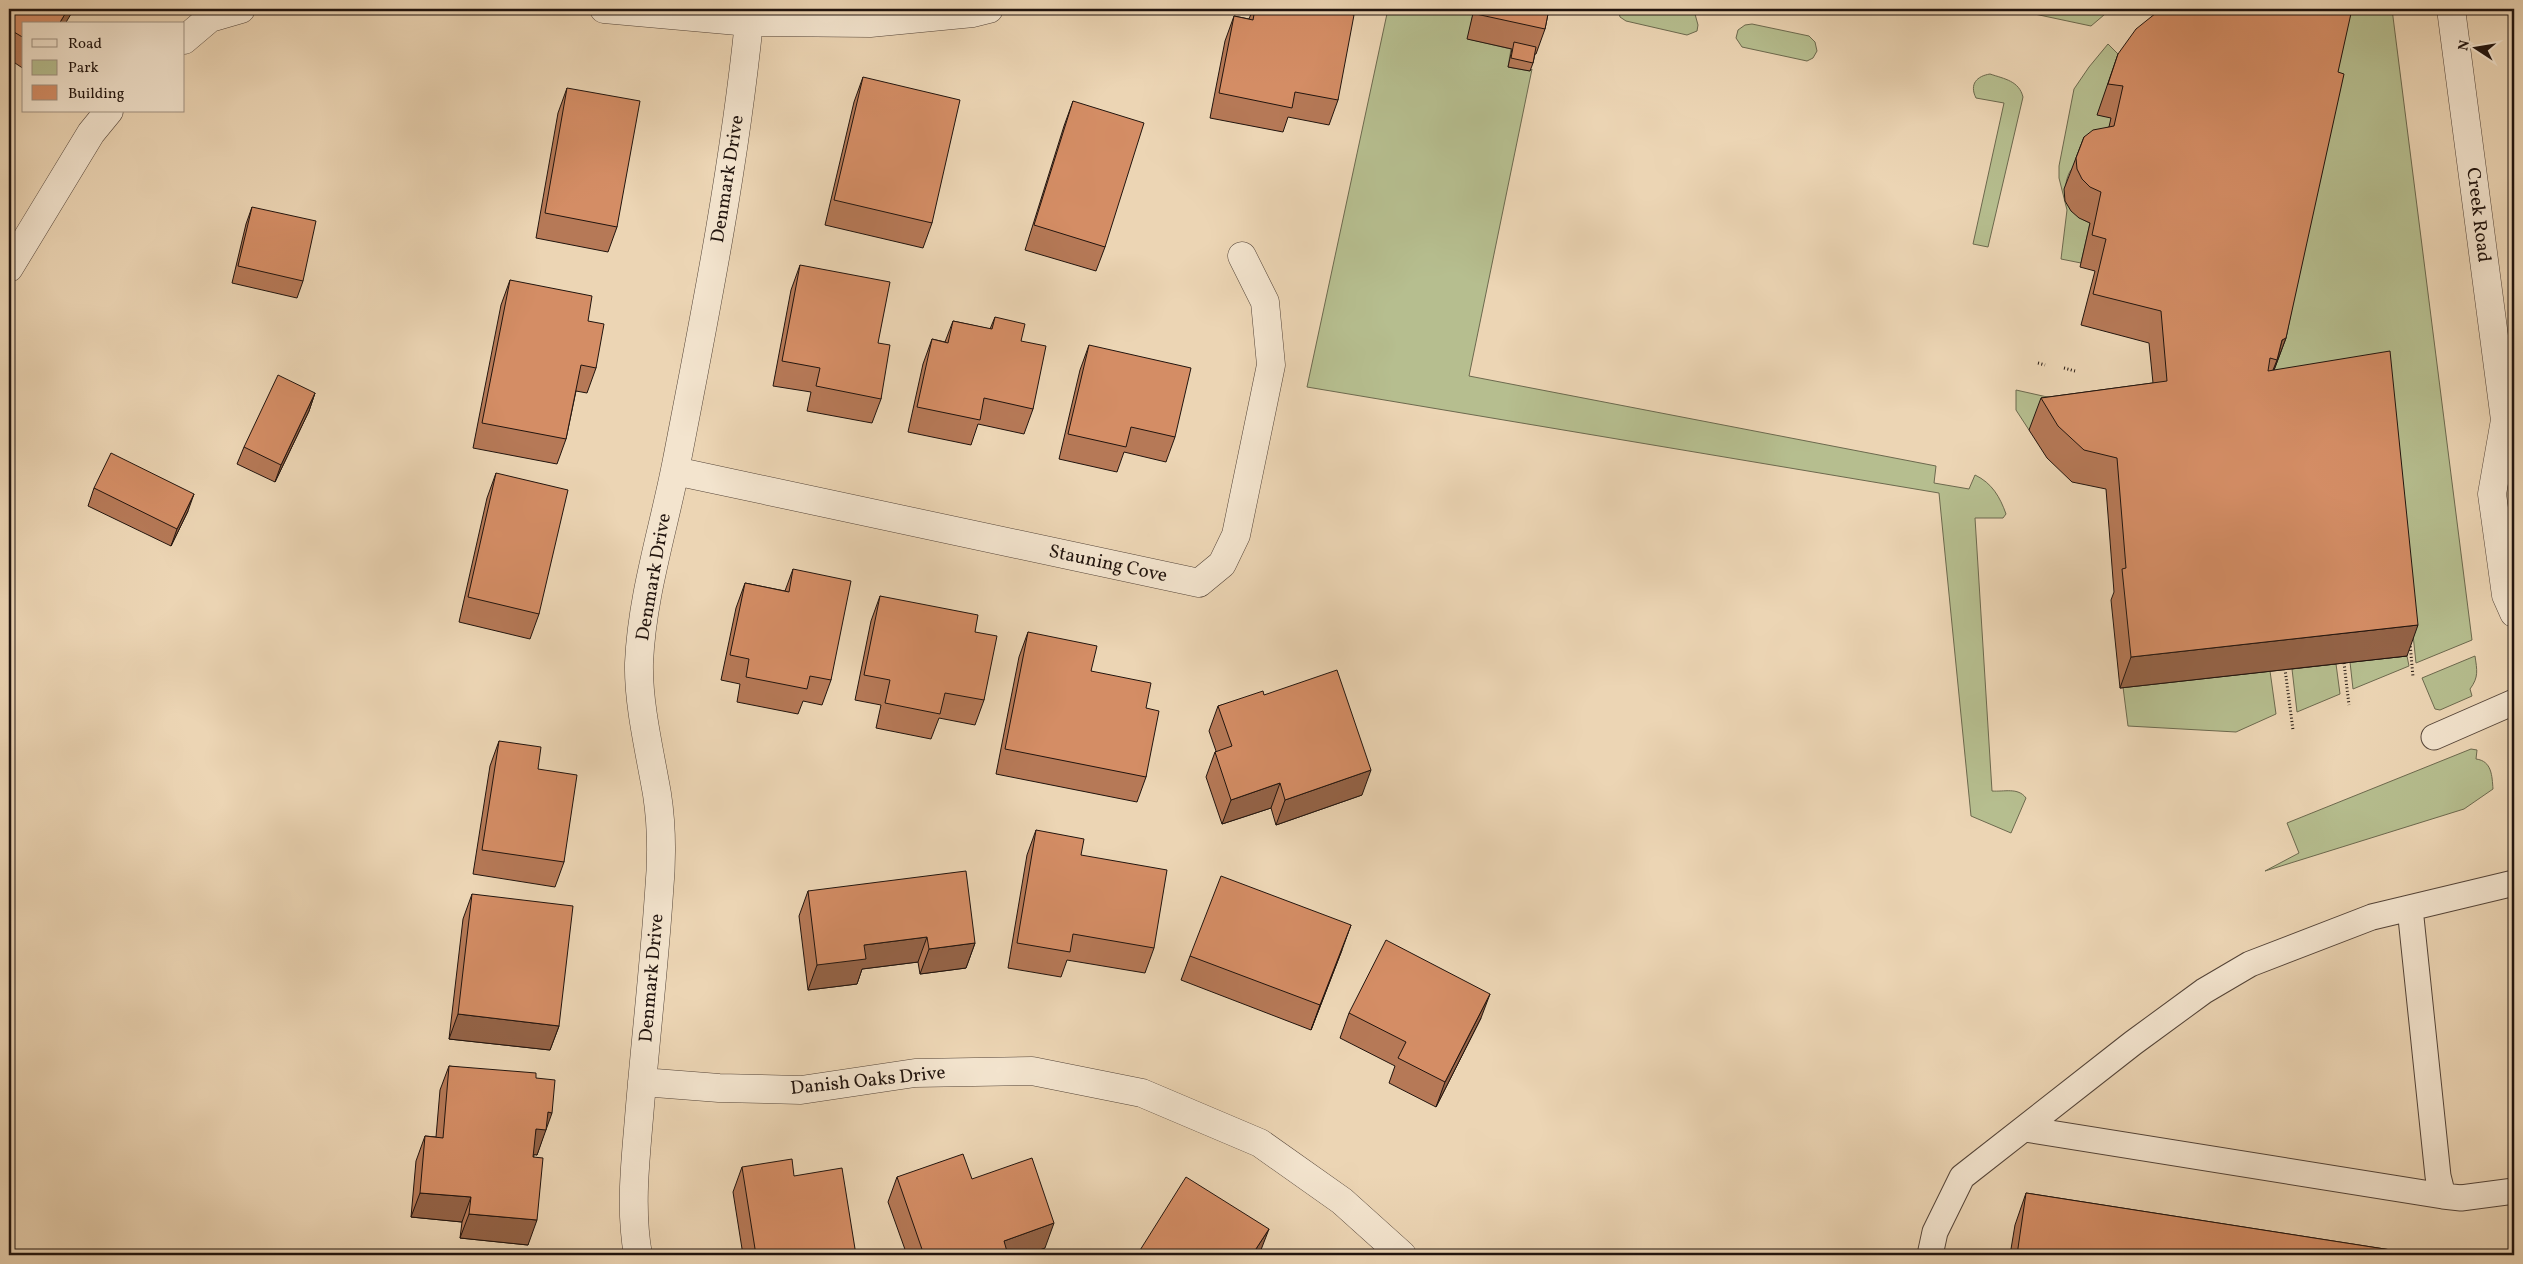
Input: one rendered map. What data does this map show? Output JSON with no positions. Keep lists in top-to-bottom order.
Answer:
{
  "streets": {
    "street": [
      "Denmark Drive",
      "Creek Road",
      "Stauning Cove",
      "Danish Oaks Drive"
    ]
  },
  "crossings": [
    ["Denmark Drive", "Stauning Cove"],
    ["Denmark Drive", "Danish Oaks Drive"]
  ],
  "legend": ["Road", "Park", "Building"],
  "north": "left"
}
